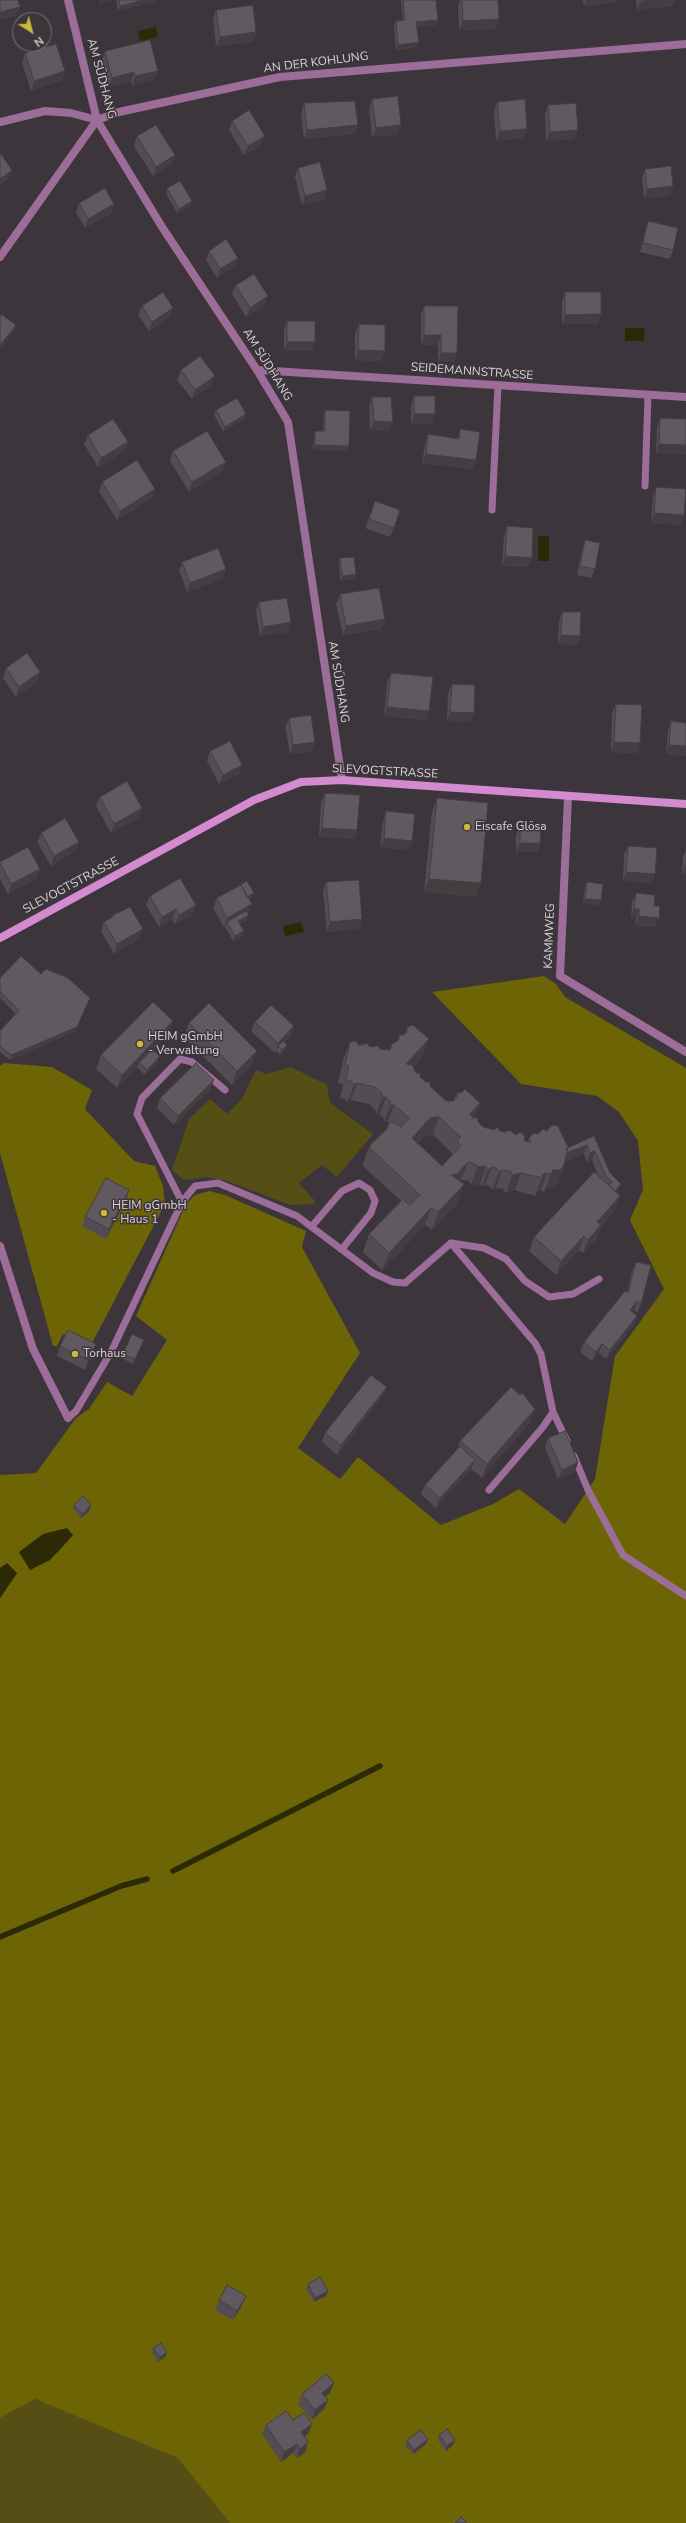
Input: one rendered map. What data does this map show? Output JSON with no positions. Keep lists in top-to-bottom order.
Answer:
{
  "streets": {
    "street": [
      "AN DER KOHLUNG",
      "AM SÜDHANG",
      "SEIDEMANNSTRASSE",
      "SLEVOGTSTRASSE",
      "KAMMWEG"
    ]
  },
  "crossings": [
    ["AN DER KOHLUNG", "AM SÜDHANG"],
    ["AM SÜDHANG", "SEIDEMANNSTRASSE"],
    ["AM SÜDHANG", "SLEVOGTSTRASSE"],
    ["SLEVOGTSTRASSE", "KAMMWEG"]
  ],
  "places": [
    "Eiscafe Glösa",
    "HEIM gGmbH - Verwaltung",
    "HEIM gGmbH - Haus 1",
    "Torhaus"
  ],
  "north": "bottom right"
}
